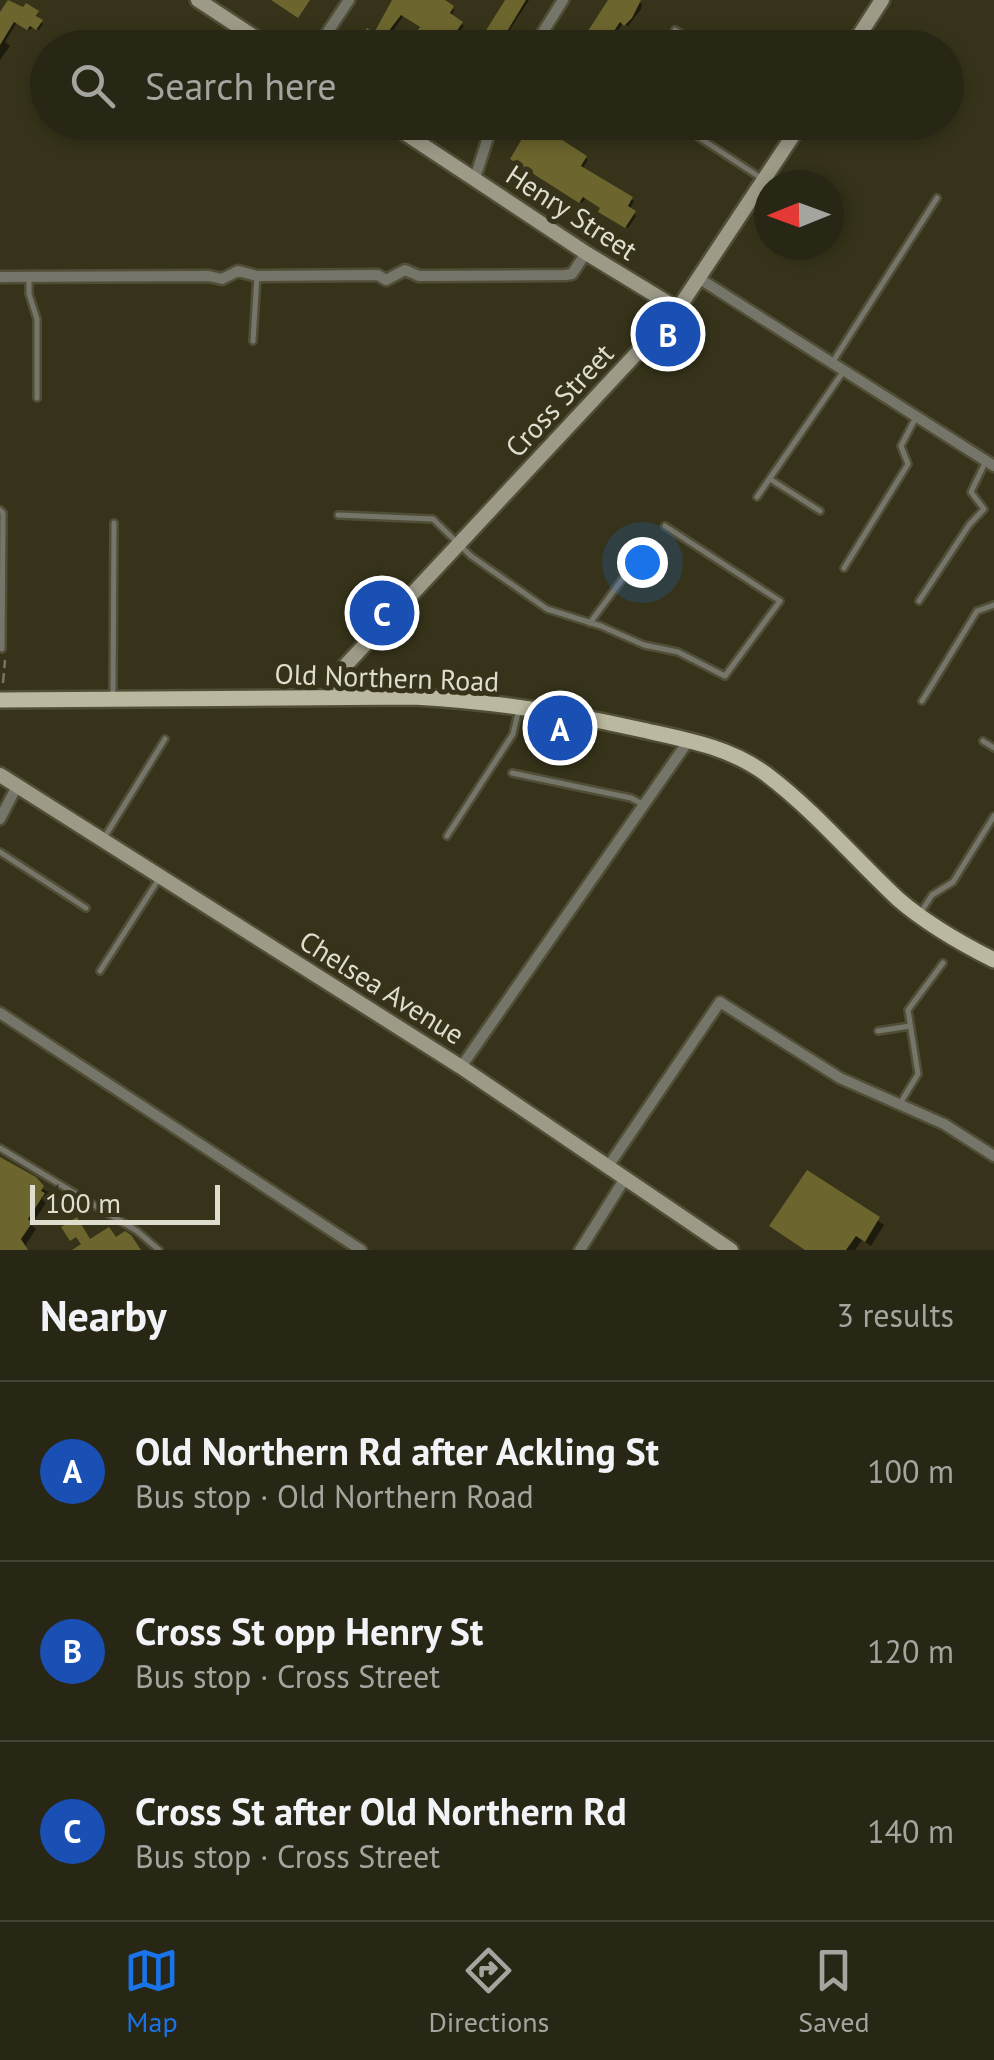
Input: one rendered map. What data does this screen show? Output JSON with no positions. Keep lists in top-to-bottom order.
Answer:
{
  "streets": {
    "main road": ["Old Northern Road"],
    "street": ["Henry Street", "Cross Street", "Chelsea Avenue"]
  },
  "crossings": [
    ["Henry Street", "Cross Street"],
    ["Cross Street", "Old Northern Road"]
  ],
  "scale_bar": "100 m",
  "north": "left",
  "page": {
    "search": "Search here",
    "pins": ["B", "C", "A"],
    "scale": "100 m",
    "heading": ["Nearby", "3 results"],
    "list": [
      {
        "mark": "A",
        "name": "Old Northern Rd after Ackling St",
        "note": "Bus stop · Old Northern Road",
        "value": "100 m"
      },
      {
        "mark": "B",
        "name": "Cross St opp Henry St",
        "note": "Bus stop · Cross Street",
        "value": "120 m"
      },
      {
        "mark": "C",
        "name": "Cross St after Old Northern Rd",
        "note": "Bus stop · Cross Street",
        "value": "140 m"
      }
    ],
    "nav": ["Map", "Directions", "Saved"]
  }
}
